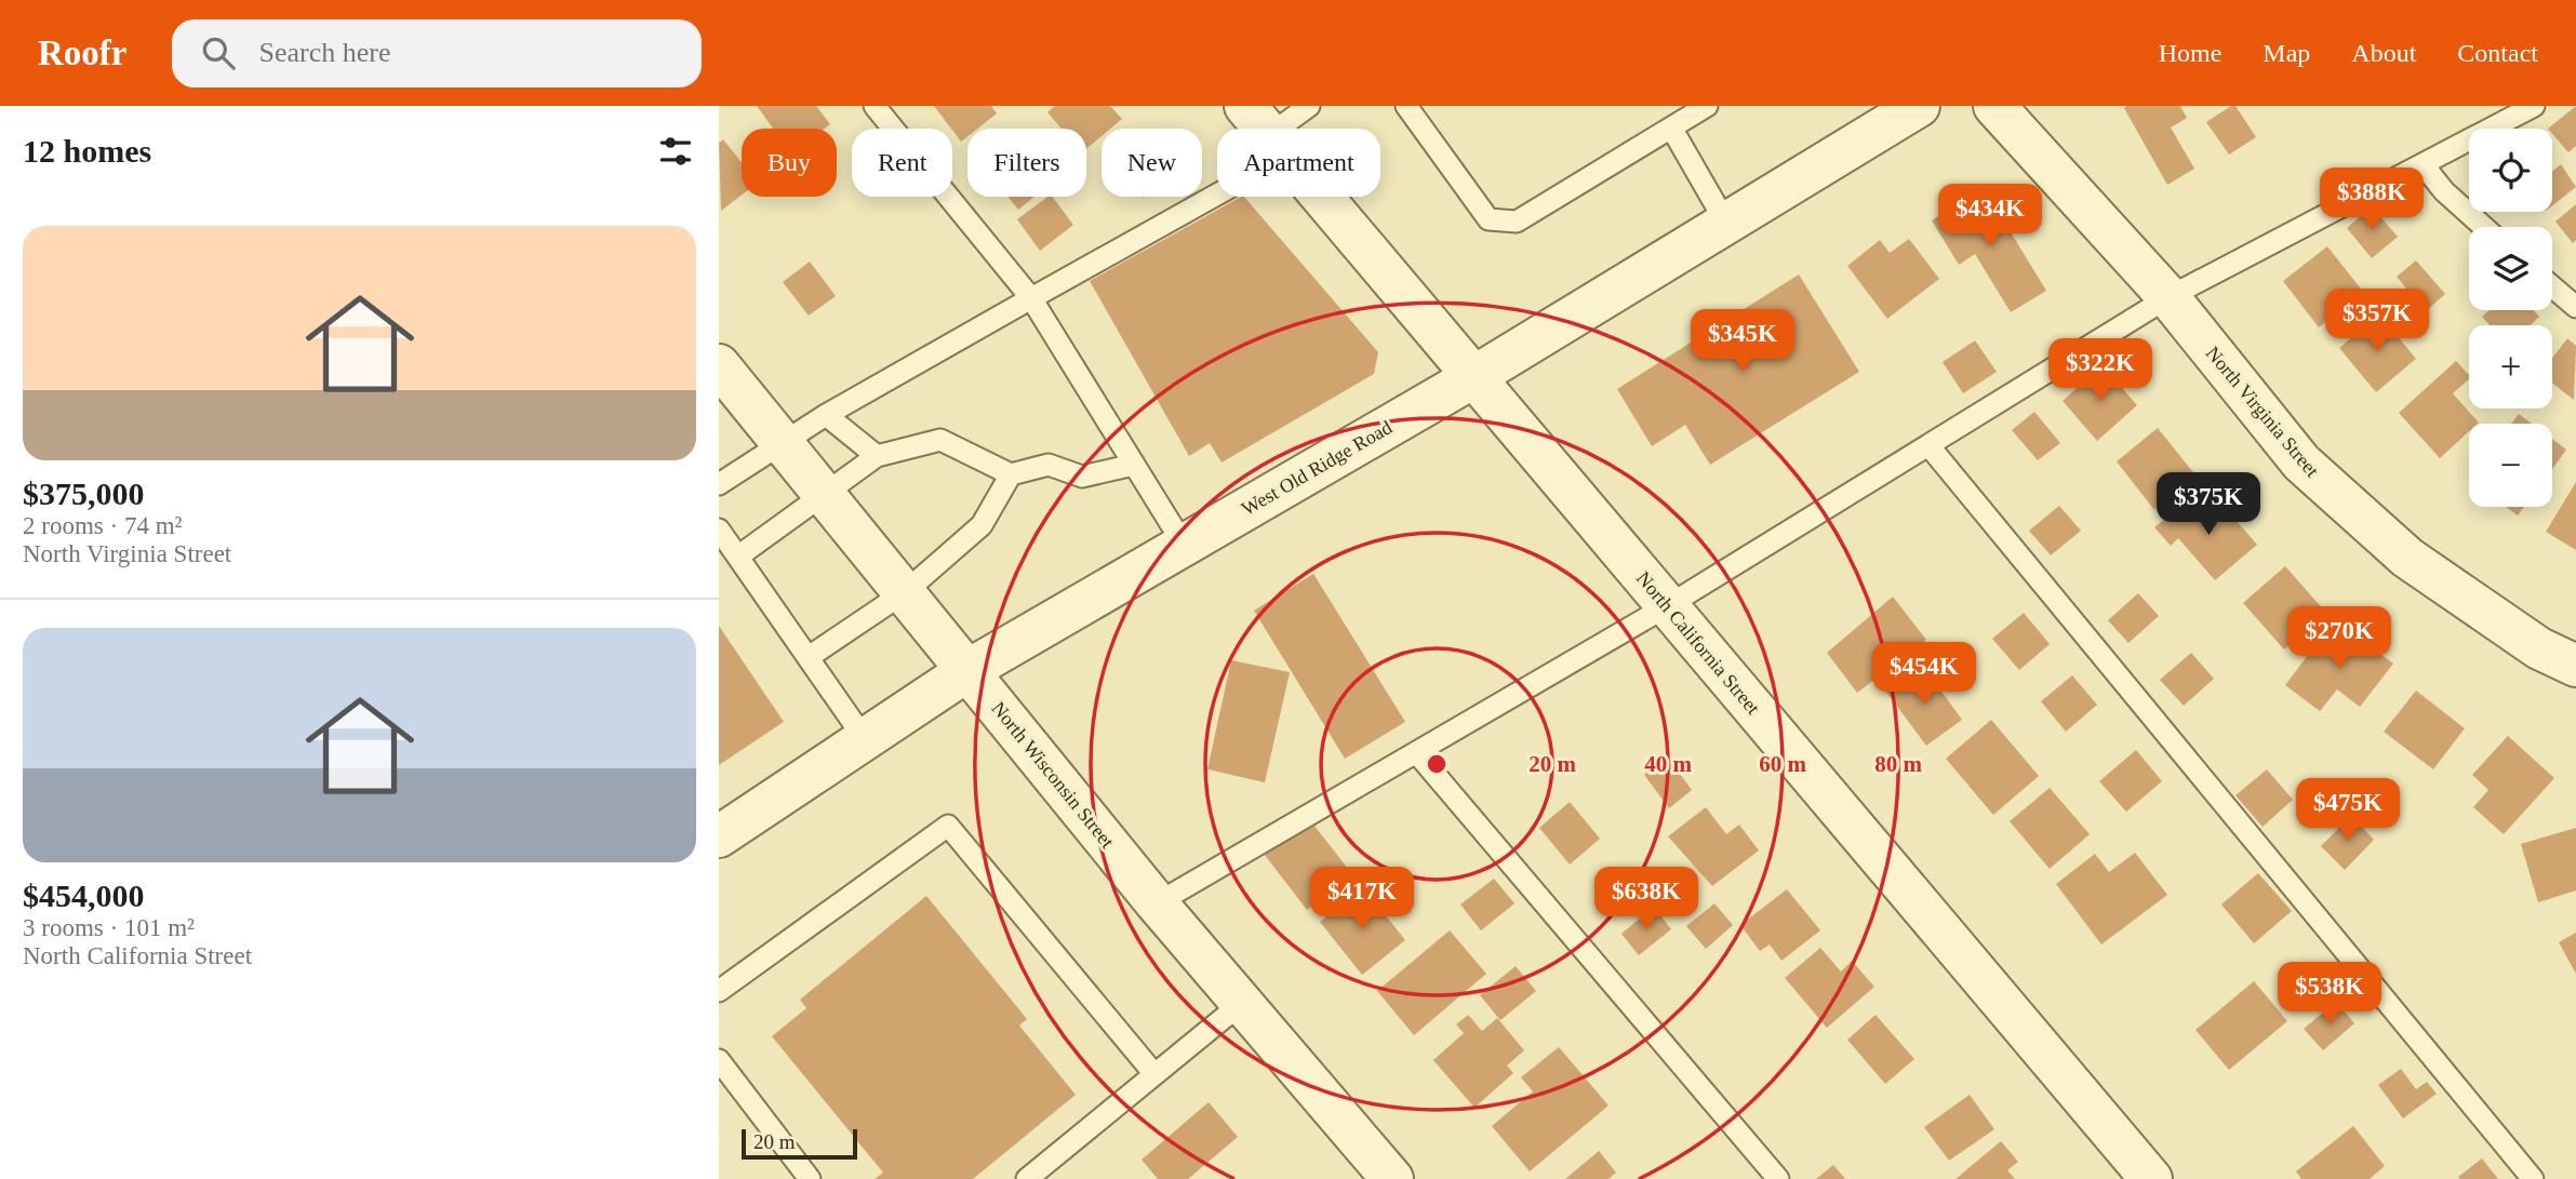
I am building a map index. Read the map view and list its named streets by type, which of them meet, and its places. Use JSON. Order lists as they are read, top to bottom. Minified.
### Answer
{"streets":{"street":["North Virginia Street","West Old Ridge Road","North California Street","North Wisconsin Street"]},"crossings":[["West Old Ridge Road","North California Street"],["West Old Ridge Road","North Wisconsin Street"]],"scale_bar":"20 m","page":{"header":"Roofr","search":"Search here","nav":["Home","Map","About","Contact"],"heading":"12 homes","map_buttons":["+","−"],"chip":["Buy","Rent","Filters","New","Apartment"],"price":["$388K","$434K","$357K","$345K","$322K","$375K","$270K","$454K","$475K","$417K","$638K","$538K"],"list":[{"name":"$375,000","note":"2 rooms · 74 m² · North Virginia Street"},{"name":"$454,000","note":"3 rooms · 101 m² · North California Street"}],"scale":"20 m"},"rings":["20 m","40 m","60 m","80 m"]}
